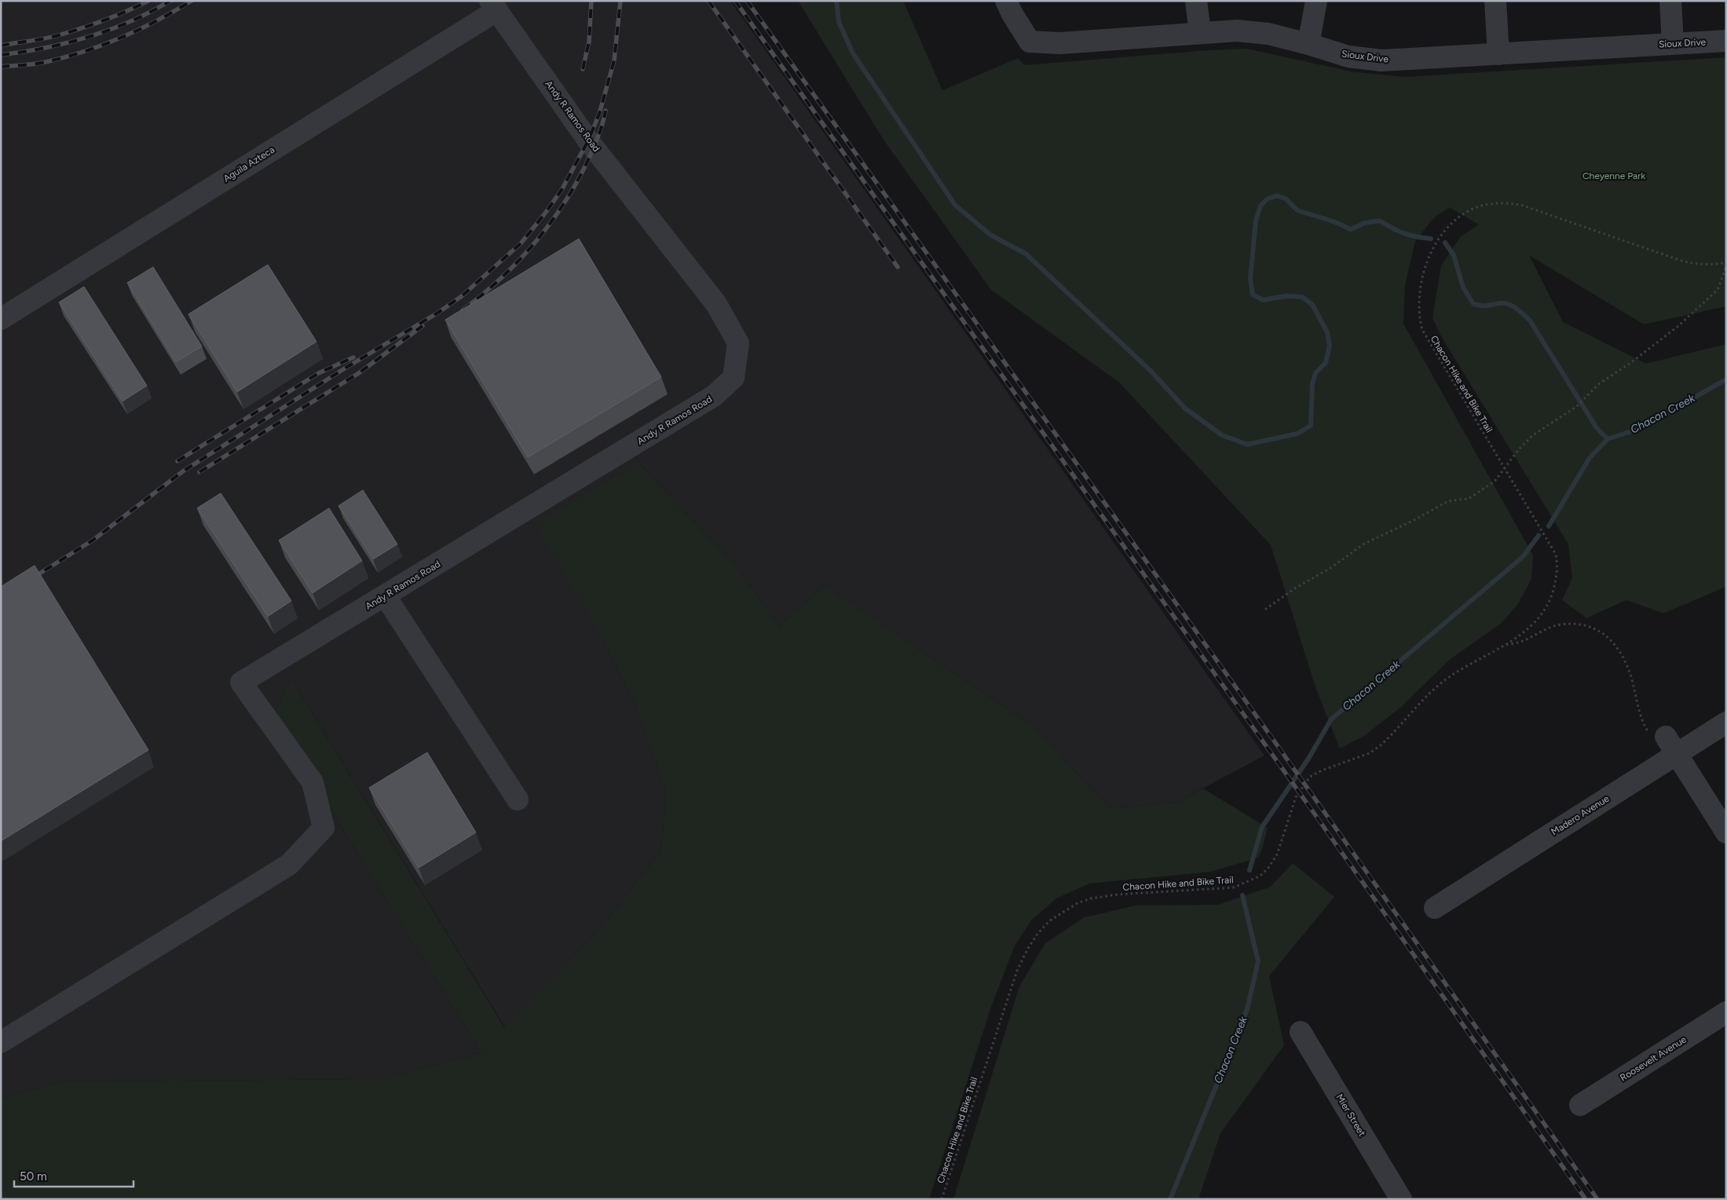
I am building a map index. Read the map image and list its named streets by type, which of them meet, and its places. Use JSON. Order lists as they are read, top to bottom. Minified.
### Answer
{"streets":{"street":["Sioux Drive","Andy R Ramos Road","Aguila Azteca","Madero Avenue","Roosevelt Avenue","Mier Street"],"path":["Chacon Hike and Bike Trail"]},"crossings":[["Andy R Ramos Road","Aguila Azteca"],["Chacon Hike and Bike Trail","Madero Avenue"]],"water":["Chacon Creek"],"parks":["Cheyenne Park"],"scale_bar":"50 m"}
